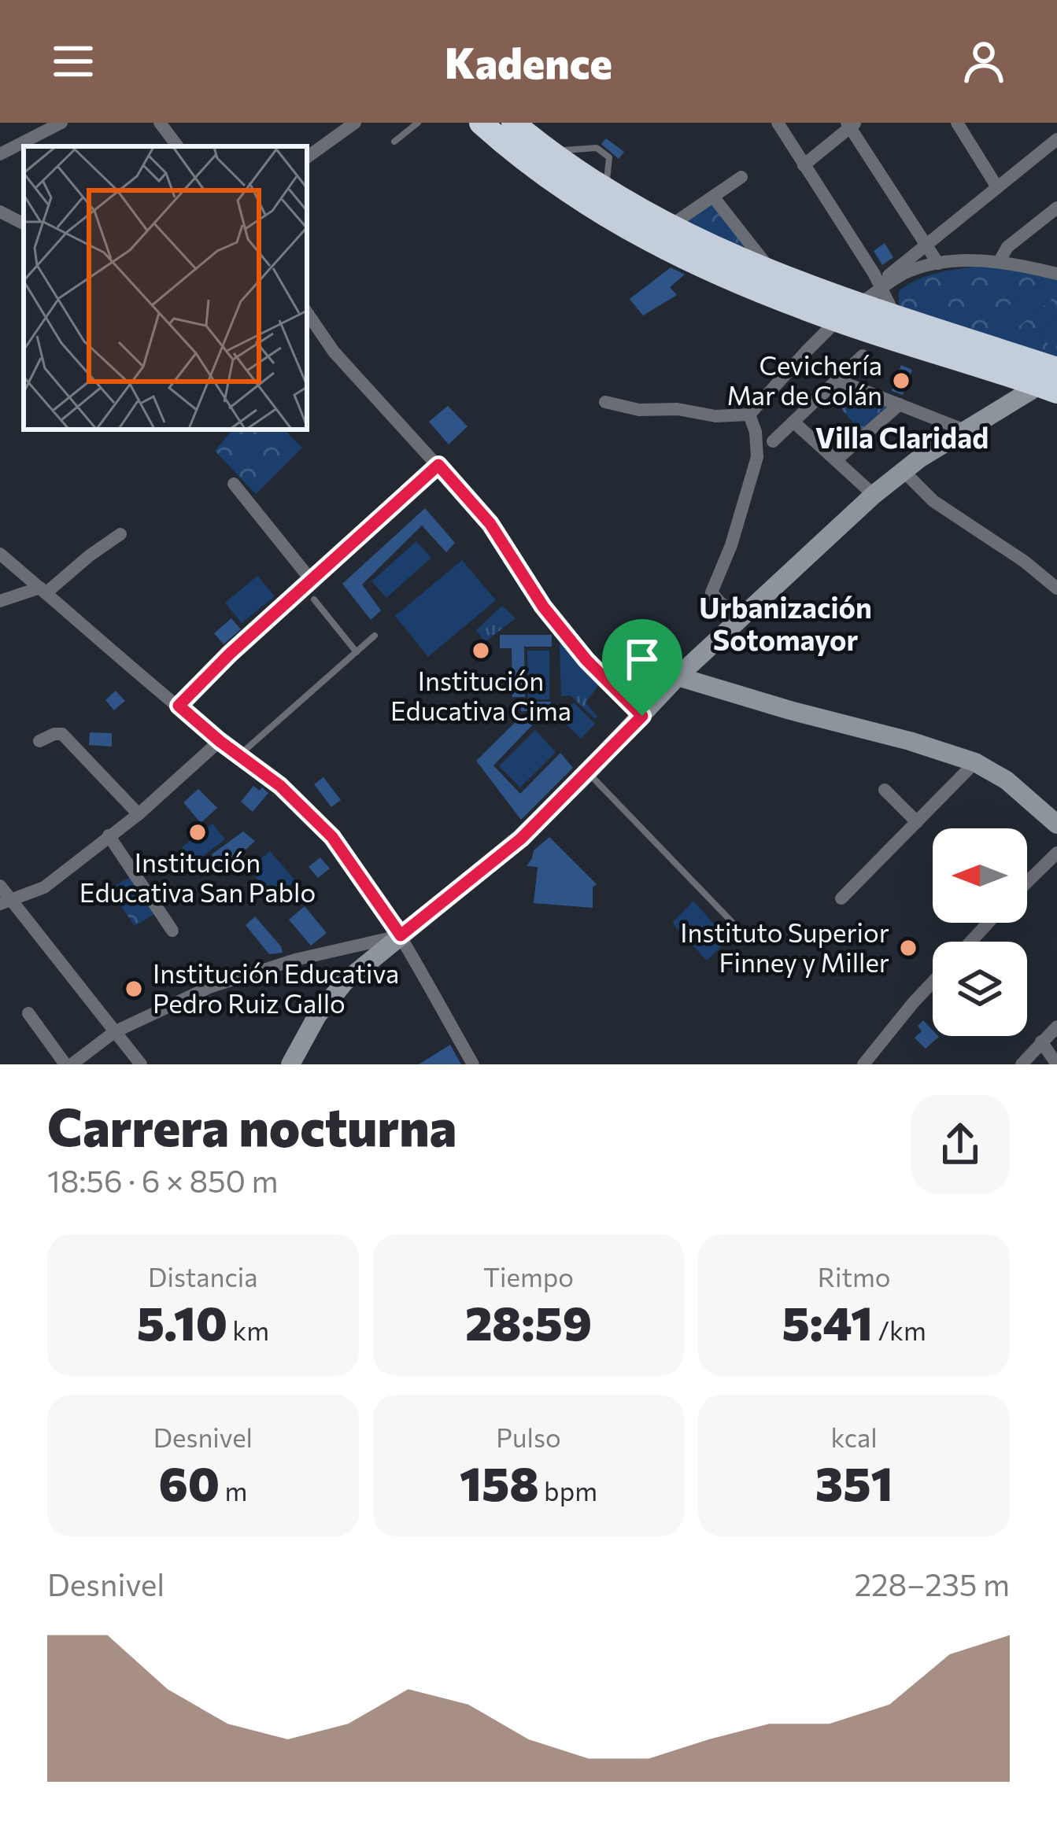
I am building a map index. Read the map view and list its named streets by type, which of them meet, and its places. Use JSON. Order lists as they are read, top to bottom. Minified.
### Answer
{"districts":["Villa Claridad","Urbanización Sotomayor"],"places":["Cevichería Mar de Colán","Institución Educativa Cima","Institución Educativa San Pablo","Instituto Superior Finney y Miller","Institución Educativa Pedro Ruiz Gallo"],"north":"left","page":{"header":"Kadence","heading":["Carrera nocturna","18:56 · 6 × 850 m"],"stats":[["Distancia","5.10 km"],["Tiempo","28:59"],["Ritmo","5:41 /km"],["Desnivel","60 m"],["Pulso","158 bpm"],["kcal","351"]],"chart":["Desnivel","228–235 m"]}}
